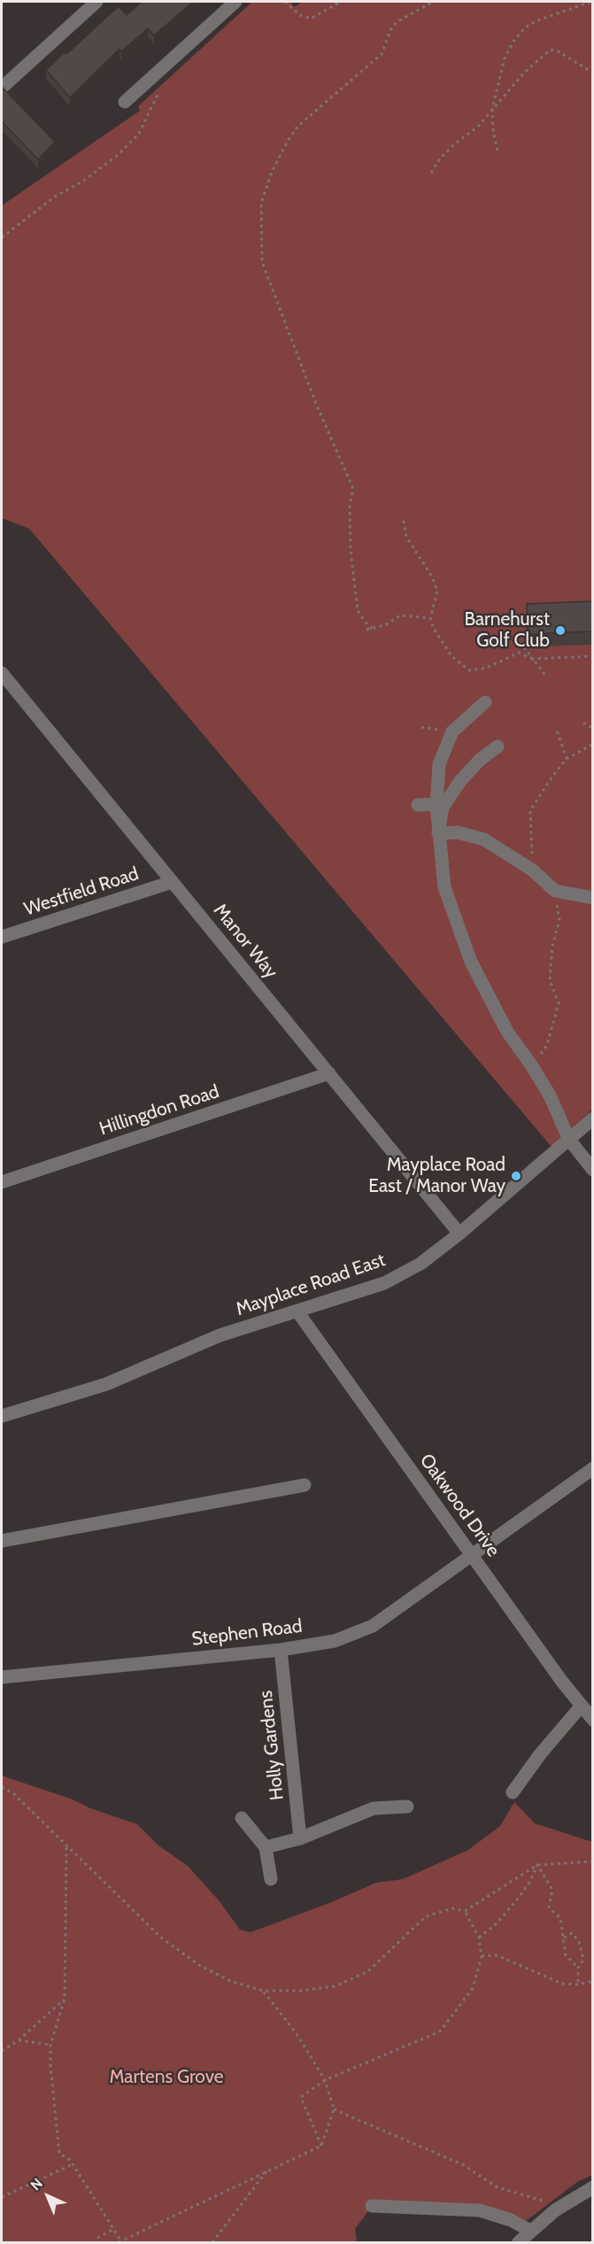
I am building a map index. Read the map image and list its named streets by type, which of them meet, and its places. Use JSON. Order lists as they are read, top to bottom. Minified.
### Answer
{"streets":{"street":["Westfield Road","Manor Way","Hillingdon Road","Mayplace Road East","Oakwood Drive","Stephen Road","Holly Gardens"]},"crossings":[["Westfield Road","Manor Way"],["Manor Way","Hillingdon Road"],["Manor Way","Mayplace Road East"],["Mayplace Road East","Oakwood Drive"],["Oakwood Drive","Stephen Road"],["Stephen Road","Holly Gardens"]],"parks":["Martens Grove"],"places":["Barnehurst Golf Club","Mayplace Road East / Manor Way"],"north":"top left"}
